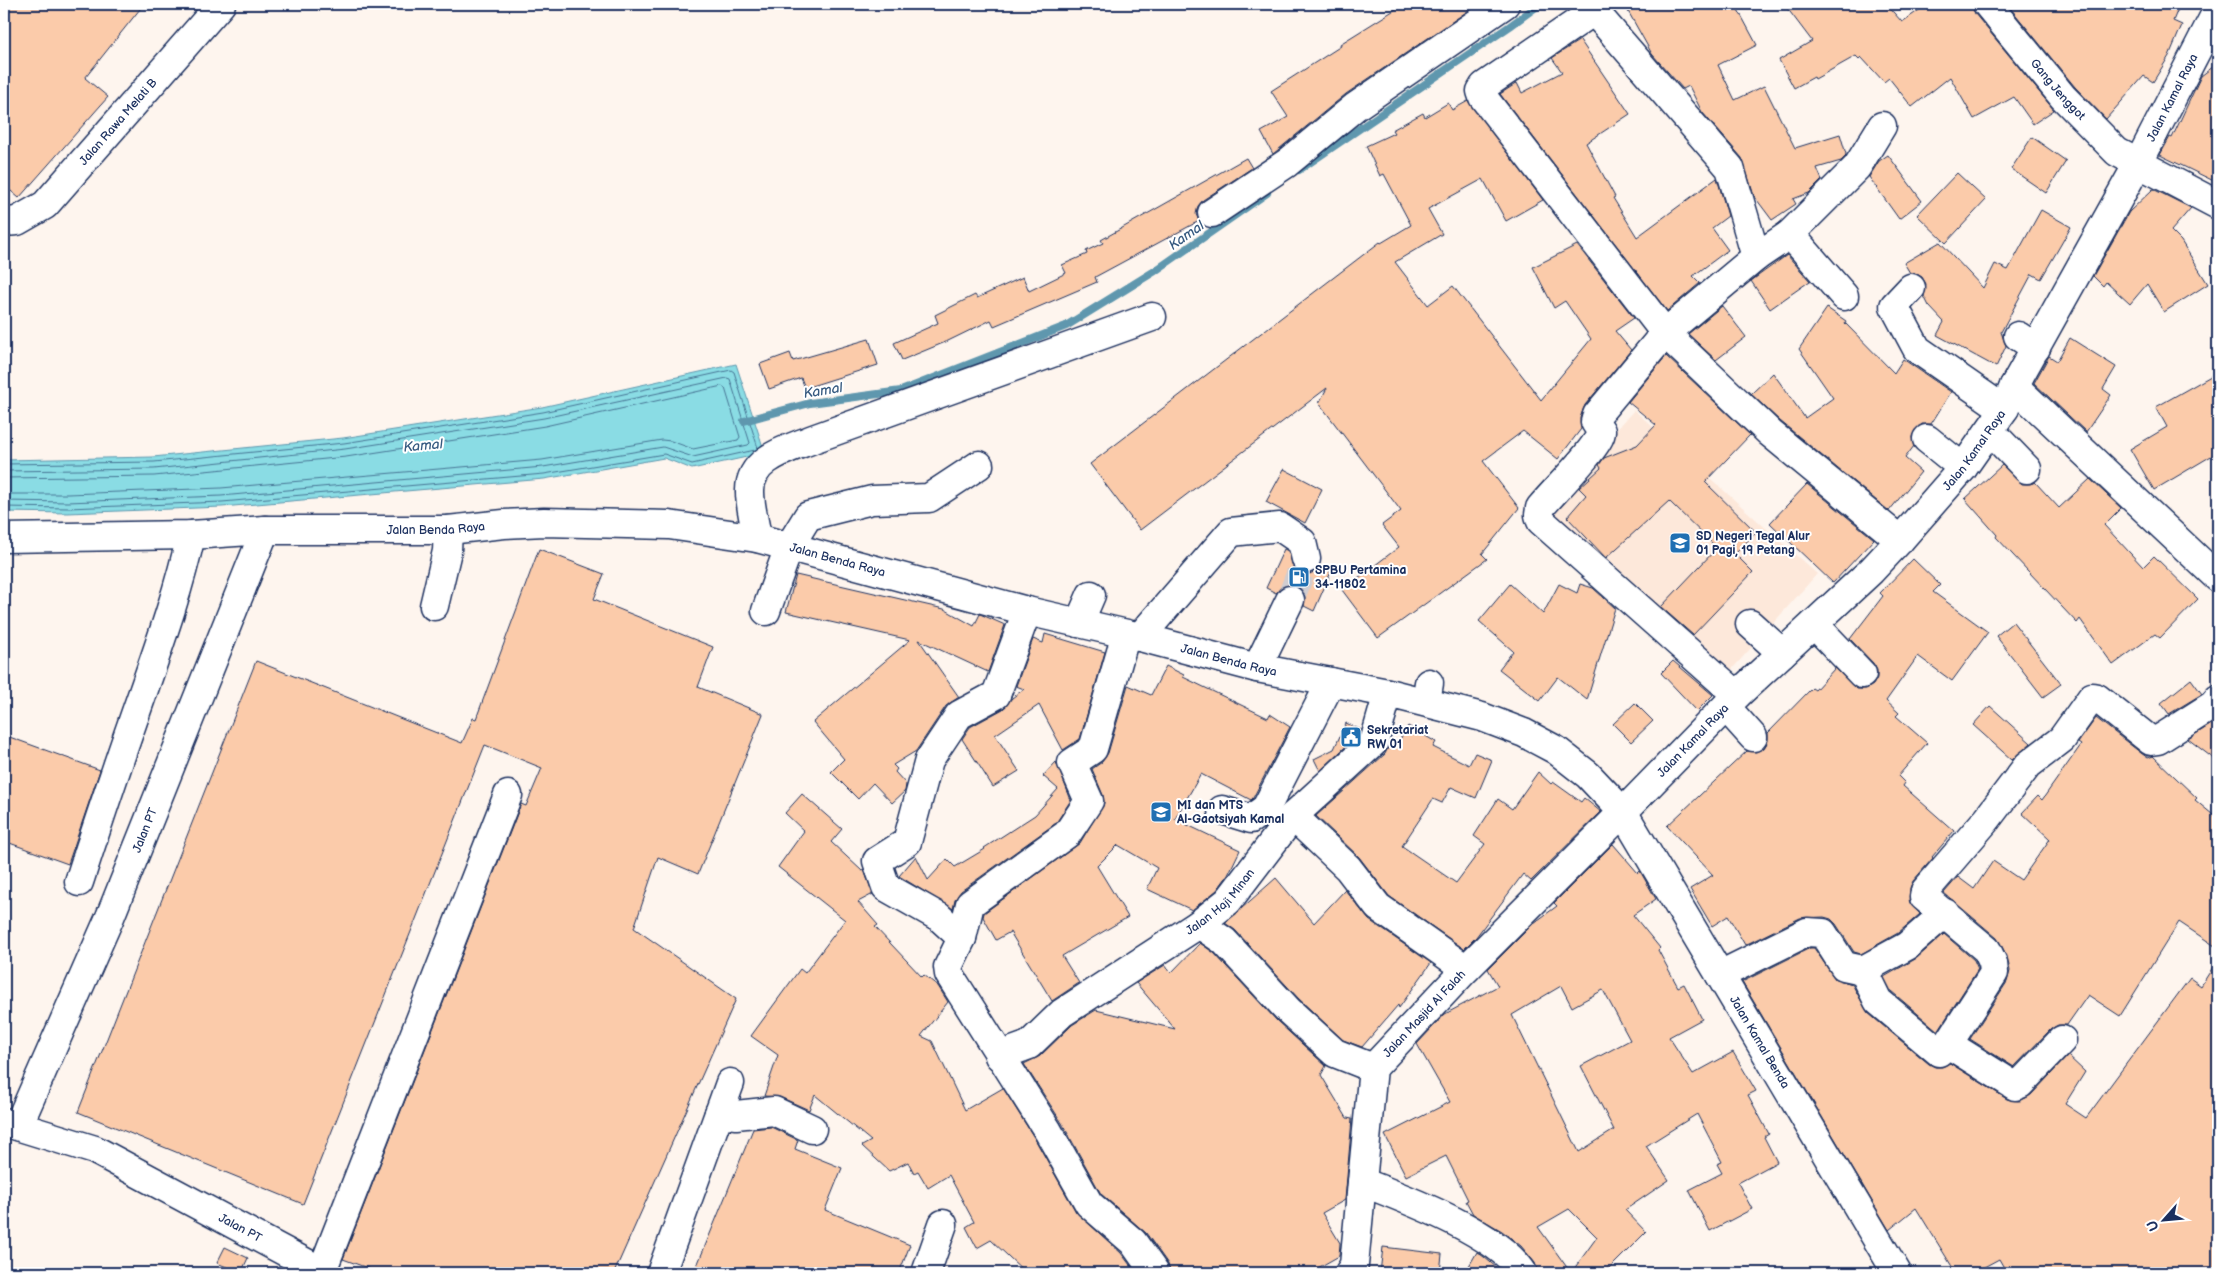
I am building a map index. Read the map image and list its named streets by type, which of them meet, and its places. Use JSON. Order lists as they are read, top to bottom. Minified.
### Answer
{"streets":{"street":["Gang Jenggot","Jalan Kamal Raya","Jalan Rawa Melati B","Jalan Benda Raya","Jalan PT","Jalan Haji Minan","Jalan Masjid Al Falah","Jalan Kamal Benda"]},"crossings":[["Gang Jenggot","Jalan Kamal Raya"],["Jalan Kamal Raya","Jalan Benda Raya"],["Jalan Kamal Raya","Jalan Masjid Al Falah"],["Jalan Kamal Raya","Jalan Kamal Benda"],["Jalan Benda Raya","Jalan PT"],["Jalan Benda Raya","Jalan Haji Minan"],["Jalan Benda Raya","Jalan Masjid Al Falah"],["Jalan Benda Raya","Jalan Kamal Benda"],["Jalan Masjid Al Falah","Jalan Kamal Benda"]],"water":["Kamal"],"places":{"school or university":["SD Negeri Tegal Alur 01 Pagi, 19 Petang","MI dan MTS Al-Gaotsiyah Kamal"],"fuel station":["SPBU Pertamina 34-11802"],"public building":["Sekretariat RW 01"]},"north":"bottom left"}
